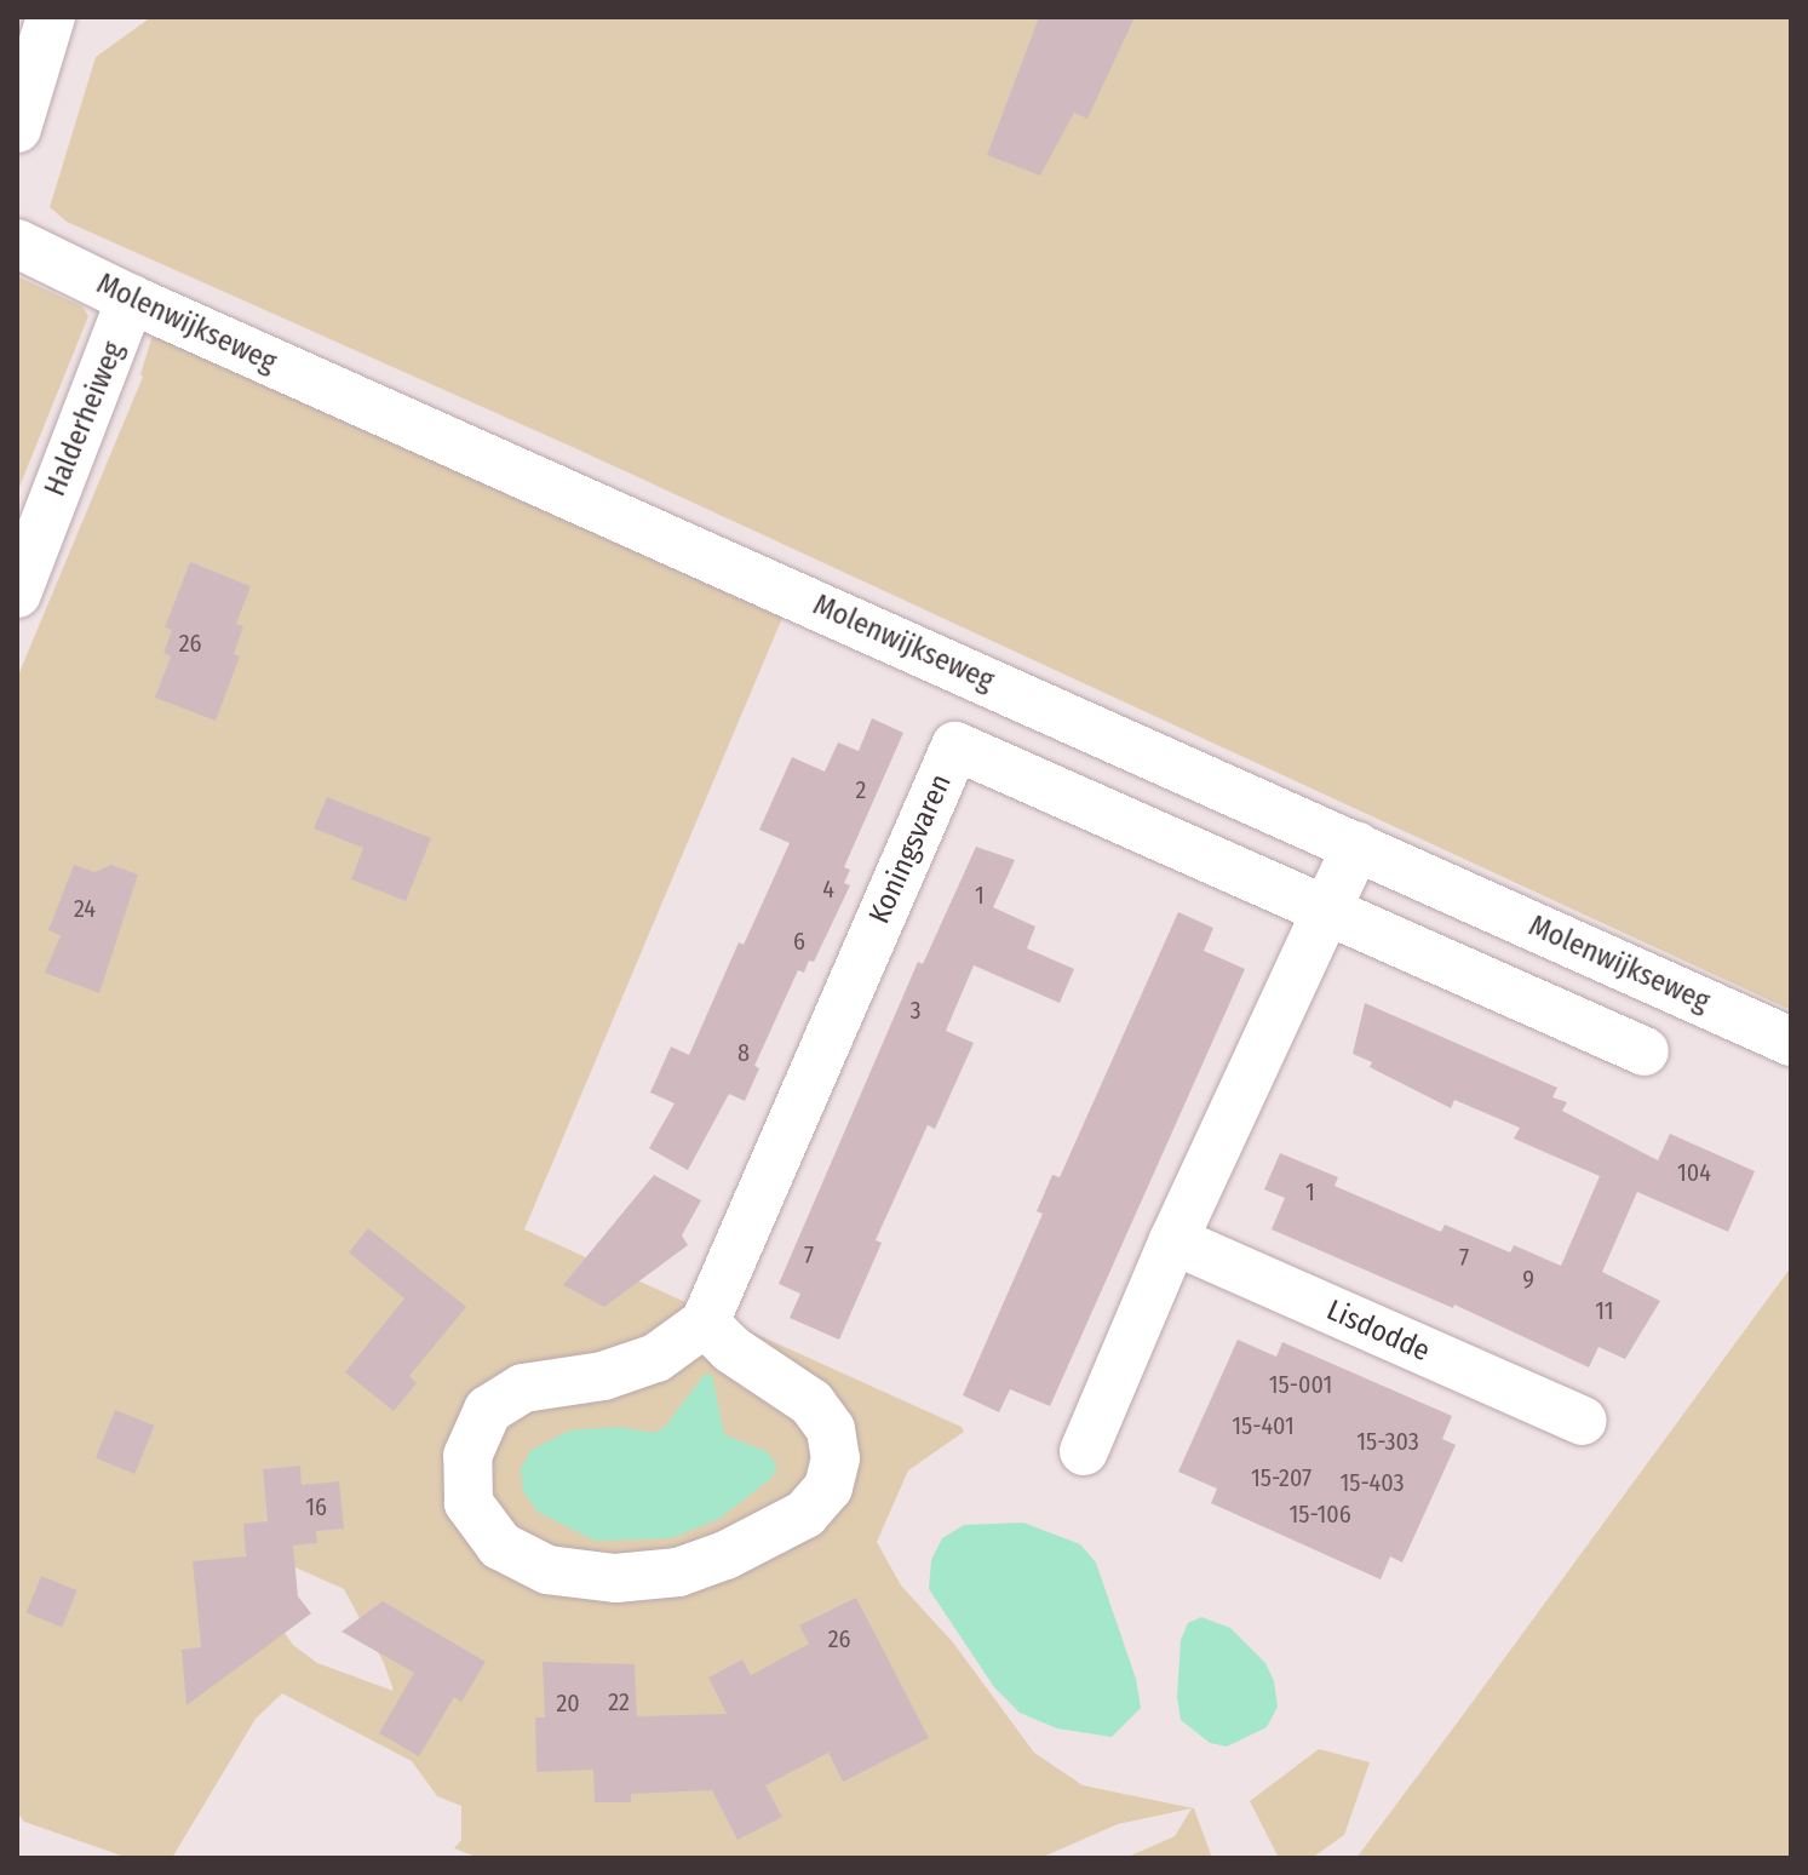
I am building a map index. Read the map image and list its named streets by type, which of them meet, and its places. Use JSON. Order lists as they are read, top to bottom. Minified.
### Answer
{"streets":{"street":["Molenwijkseweg","Halderheiweg","Koningsvaren","Lisdodde"]},"crossings":[["Molenwijkseweg","Halderheiweg"]],"house_numbers":["26","2","4","1","24","6","3","8","104","1","7","7","9","11","15-001","15-401","15-303","15-207","15-403","16","15-106","26","22","20"]}
